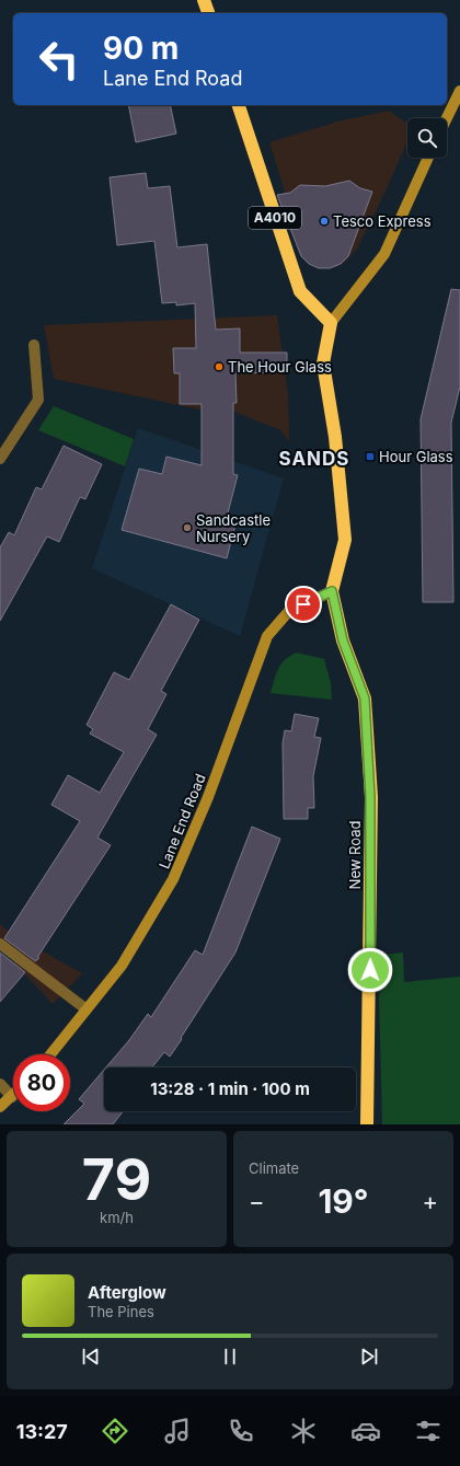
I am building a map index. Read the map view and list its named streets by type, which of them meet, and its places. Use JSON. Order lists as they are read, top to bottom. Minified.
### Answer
{"streets":{"highway":["A4010","New Road"],"street":["Lane End Road"]},"crossings":[["Lane End Road","New Road"]],"districts":["SANDS"],"places":{"other":["Tesco Express","The Hour Glass","Sandcastle Nursery"],"transit":["Hour Glass"]},"page":{"turn":["90 m","Lane End Road"],"limit":"80","trip":"13:28 · 1 min · 100 m","tile":[["79","km/h"],"Climate"],"heat":["−","19°","+"],"song":["Afterglow","The Pines"],"tabs":"13:27"}}
